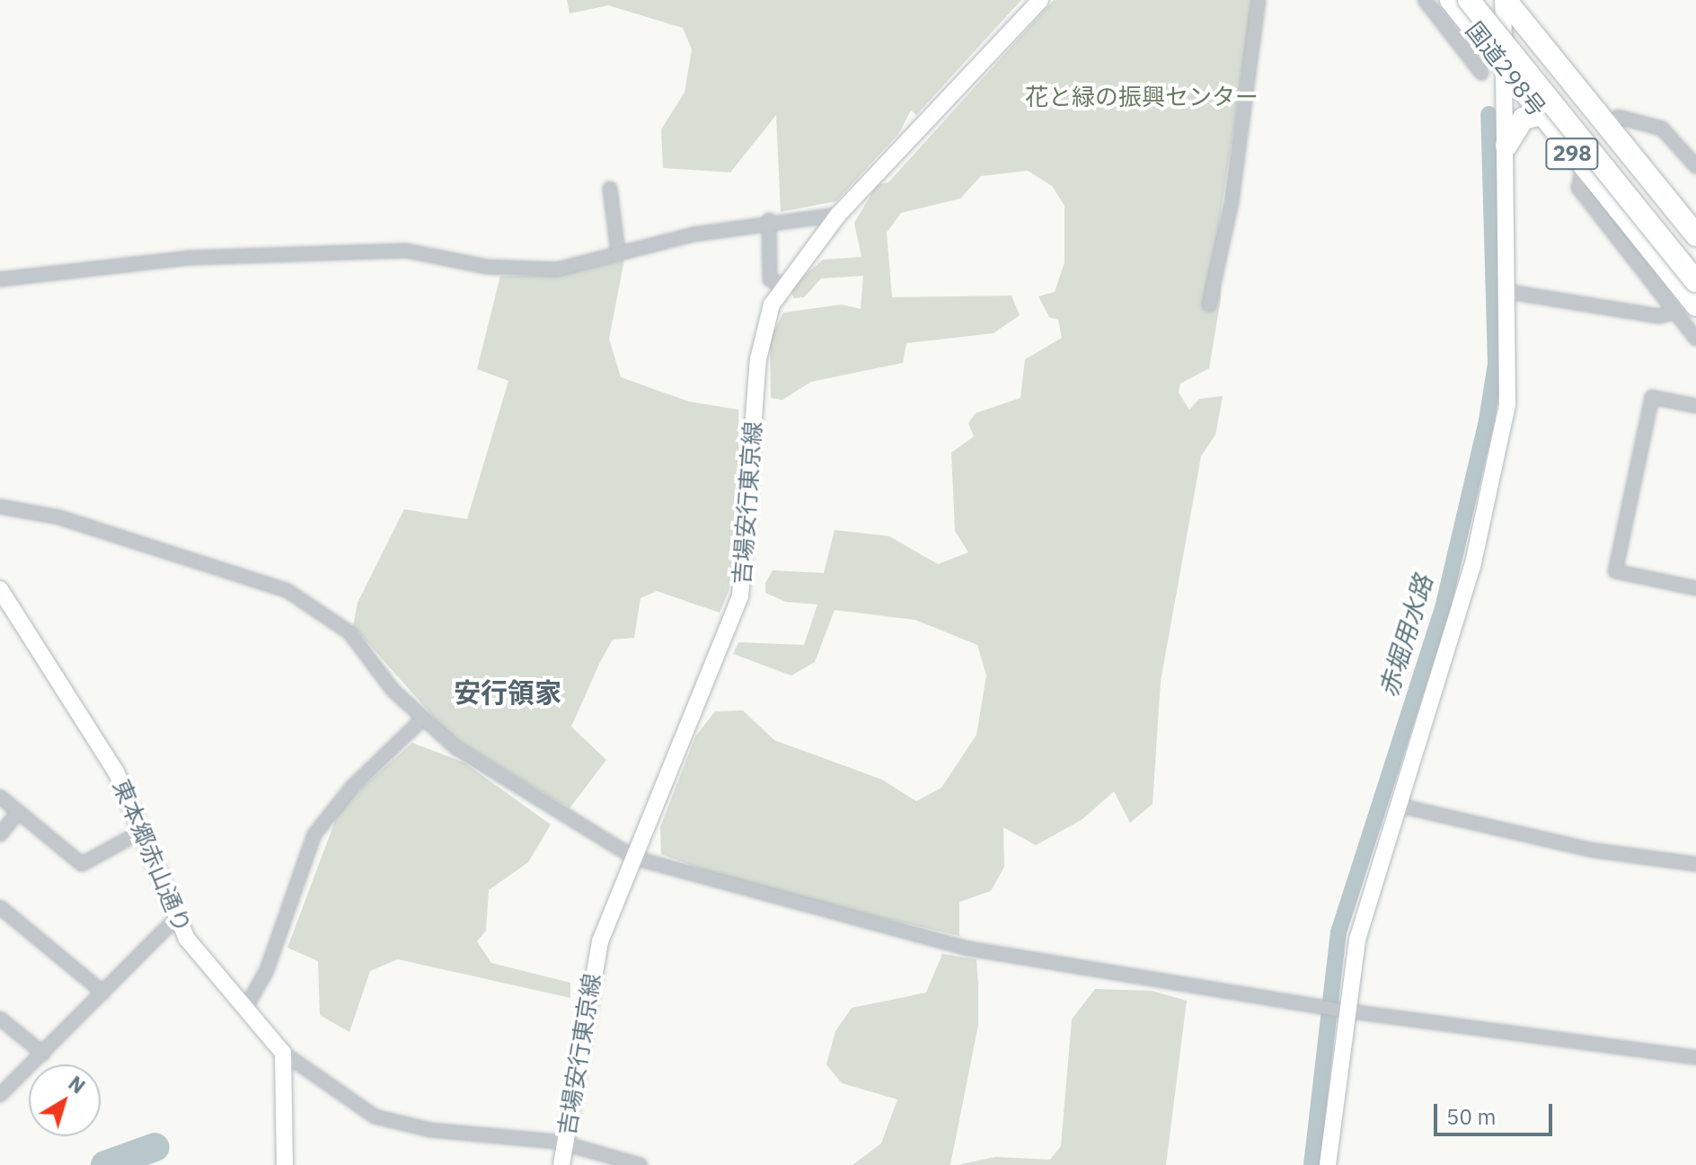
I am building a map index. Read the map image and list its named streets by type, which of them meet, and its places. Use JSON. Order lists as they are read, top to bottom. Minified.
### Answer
{"streets":{"highway":["国道298号","298"],"street":["吉場安行東京線","東本郷赤山通り"]},"districts":["安行領家"],"water":["赤堀用水路"],"parks":["花と緑の振興センター"],"scale_bar":"50 m","north":"top right"}
